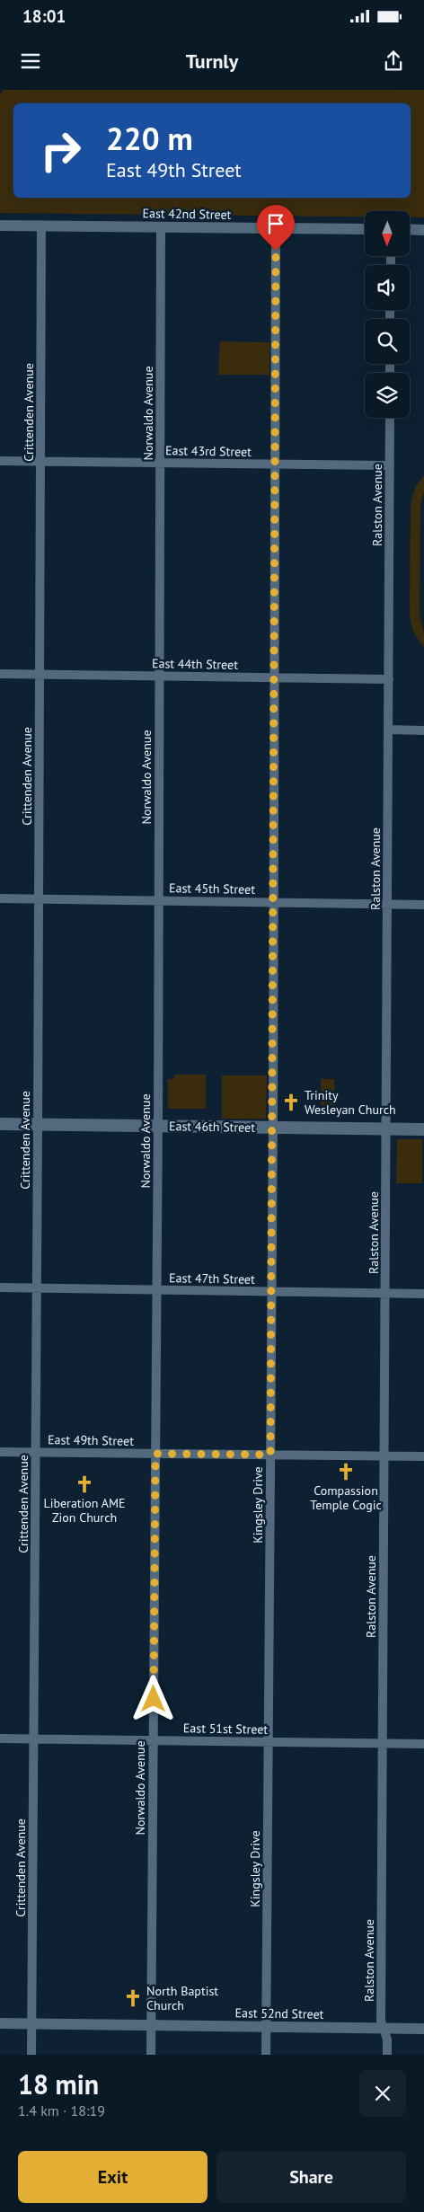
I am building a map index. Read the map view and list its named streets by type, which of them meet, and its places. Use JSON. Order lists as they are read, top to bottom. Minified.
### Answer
{"streets":{"main road":["East 46th Street"],"street":["East 42nd Street","Crittenden Avenue","Norwaldo Avenue","East 43rd Street","Ralston Avenue","East 44th Street","East 45th Street","East 47th Street","East 49th Street","Kingsley Drive","East 51st Street","East 52nd Street"]},"crossings":[["East 42nd Street","Crittenden Avenue"],["East 42nd Street","Norwaldo Avenue"],["East 42nd Street","Kingsley Drive"],["Crittenden Avenue","East 43rd Street"],["Crittenden Avenue","East 44th Street"],["Crittenden Avenue","East 45th Street"],["Crittenden Avenue","East 46th Street"],["Crittenden Avenue","East 47th Street"],["Crittenden Avenue","East 49th Street"],["Crittenden Avenue","East 51st Street"],["Crittenden Avenue","East 52nd Street"],["Norwaldo Avenue","East 43rd Street"],["Norwaldo Avenue","East 44th Street"],["Norwaldo Avenue","East 45th Street"],["Norwaldo Avenue","East 46th Street"],["Norwaldo Avenue","East 47th Street"],["Norwaldo Avenue","East 49th Street"],["Norwaldo Avenue","East 51st Street"],["Norwaldo Avenue","East 52nd Street"],["East 43rd Street","Ralston Avenue"],["East 43rd Street","Kingsley Drive"],["Ralston Avenue","East 44th Street"],["Ralston Avenue","East 45th Street"],["Ralston Avenue","East 46th Street"],["Ralston Avenue","East 47th Street"],["Ralston Avenue","East 49th Street"],["Ralston Avenue","East 51st Street"],["Ralston Avenue","East 52nd Street"],["East 44th Street","Kingsley Drive"],["East 45th Street","Kingsley Drive"],["East 46th Street","Kingsley Drive"],["East 47th Street","Kingsley Drive"],["East 49th Street","Kingsley Drive"],["Kingsley Drive","East 51st Street"],["Kingsley Drive","East 52nd Street"]],"places":{"church":["Trinity Wesleyan Church","Compassion Temple Cogic","Liberation AME Zion Church","North Baptist Church"]},"north":"bottom","page":{"status":"18:01","header":"Turnly","turn":["220 m","East 49th Street"],"heading":["18 min","1.4 km · 18:19"],"buttons":["Exit","Share"]}}
